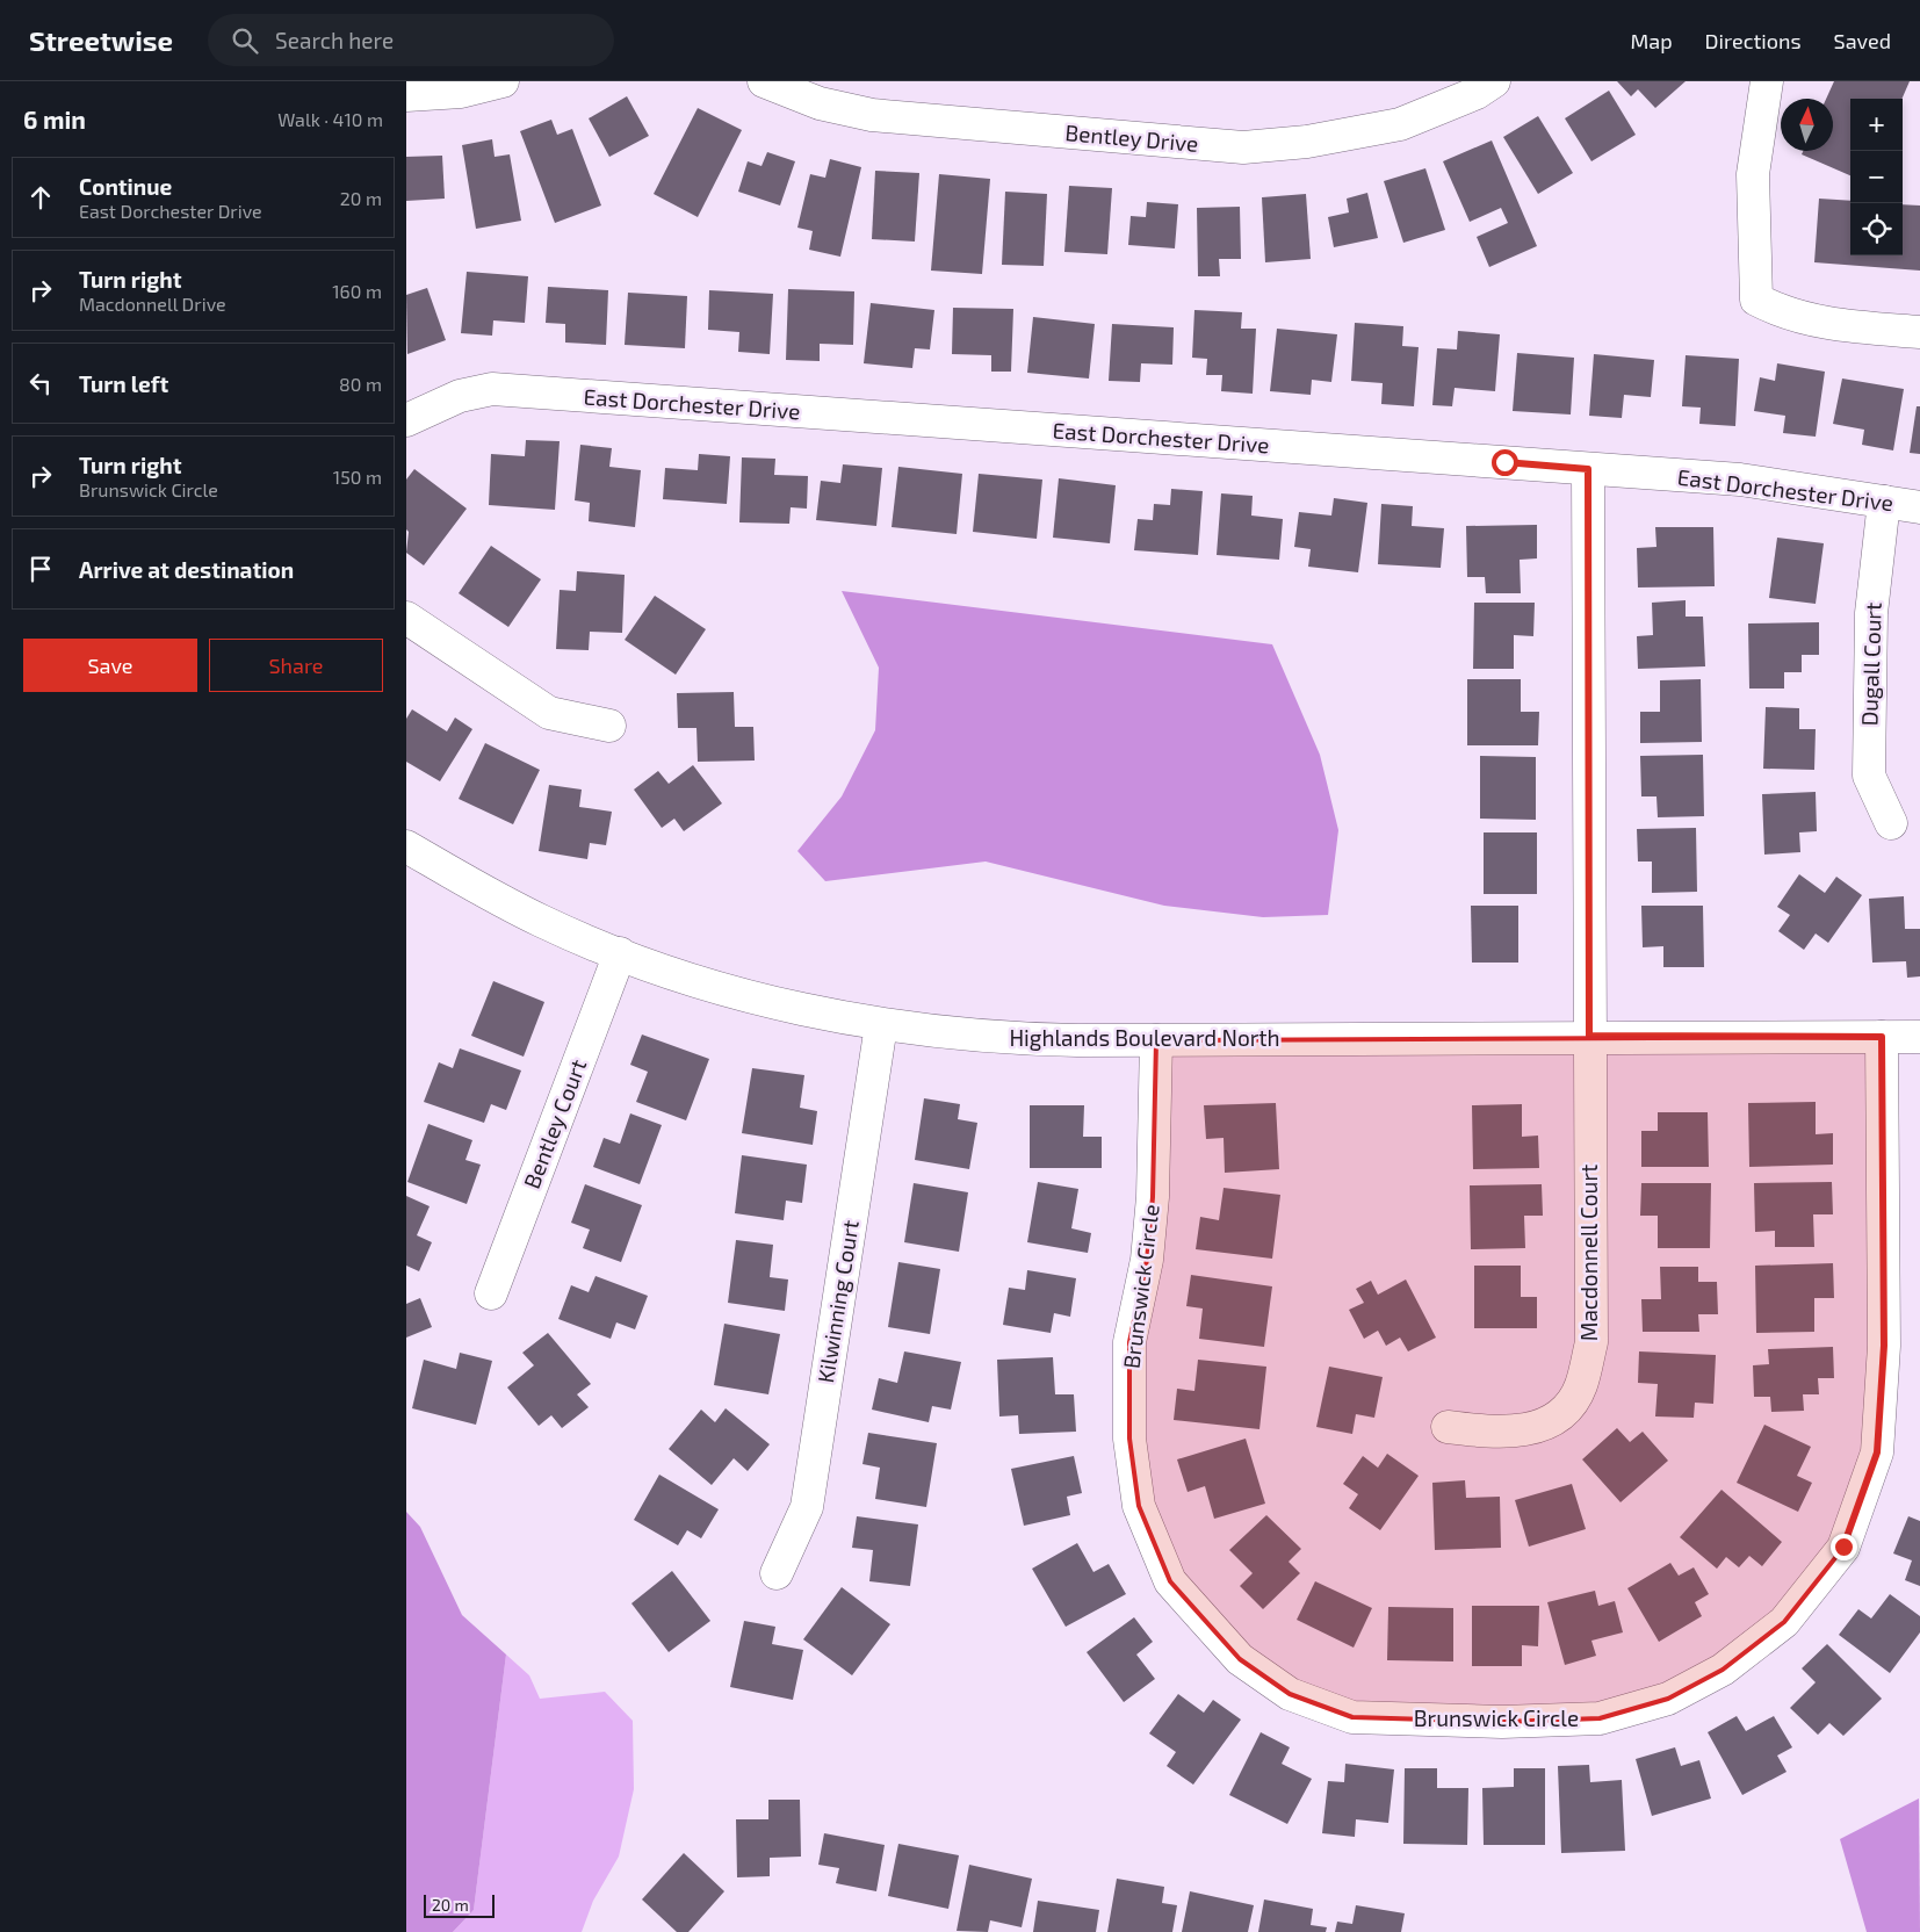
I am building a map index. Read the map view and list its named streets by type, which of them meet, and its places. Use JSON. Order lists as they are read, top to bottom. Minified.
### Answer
{"streets":{"street":["Bentley Drive","East Dorchester Drive","Dugall Court","Highlands Boulevard North","Bentley Court","Macdonnell Court","Brunswick Circle","Kilwinning Court"]},"crossings":[["East Dorchester Drive","Dugall Court"],["East Dorchester Drive","Macdonnell Court"],["Highlands Boulevard North","Bentley Court"],["Highlands Boulevard North","Macdonnell Court"],["Highlands Boulevard North","Brunswick Circle"],["Highlands Boulevard North","Kilwinning Court"]],"scale_bar":"20 m","north":"top","page":{"header":"Streetwise","search":"Search here","nav":["Map","Directions","Saved"],"heading":["6 min","Walk · 410 m"],"map_buttons":["+","−"],"list":[["Continue","East Dorchester Drive","20 m"],["Turn right","Macdonnell Drive","160 m"],["Turn left","80 m"],["Turn right","Brunswick Circle","150 m"],"Arrive at destination"],"buttons":["Save","Share"],"scale":"20 m"}}
